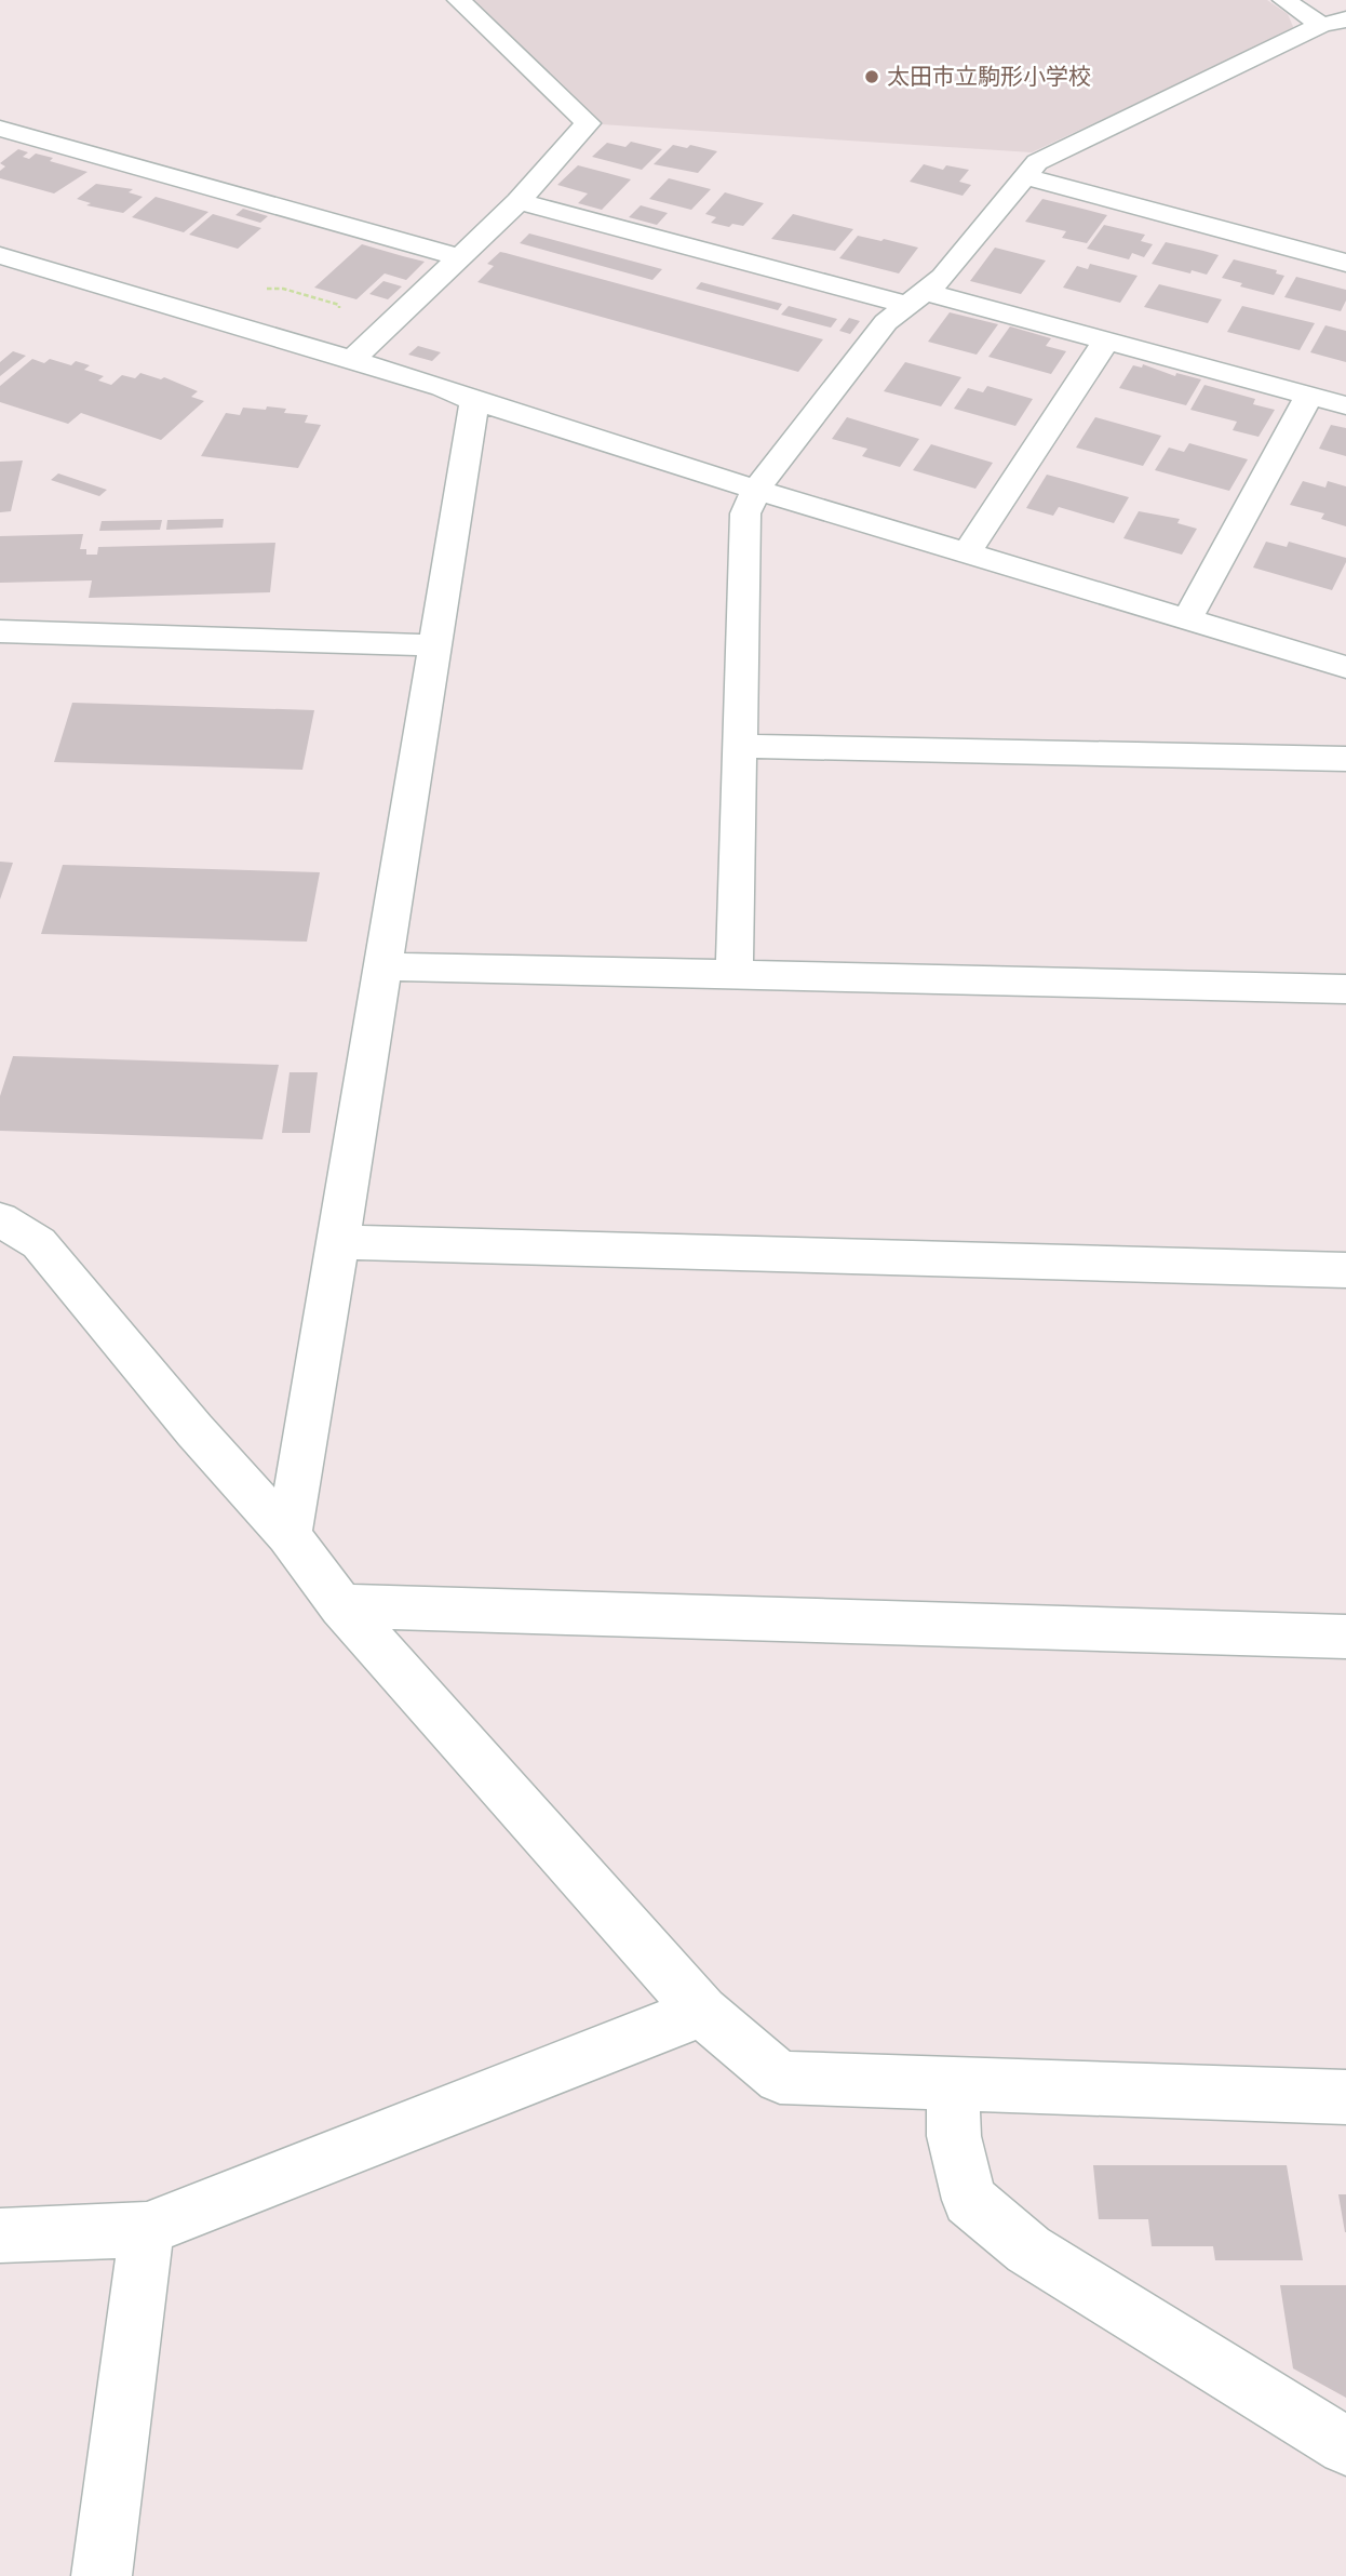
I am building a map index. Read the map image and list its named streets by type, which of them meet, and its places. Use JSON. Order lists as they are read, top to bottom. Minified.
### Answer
{"places":["太田市立駒形小学校"]}
